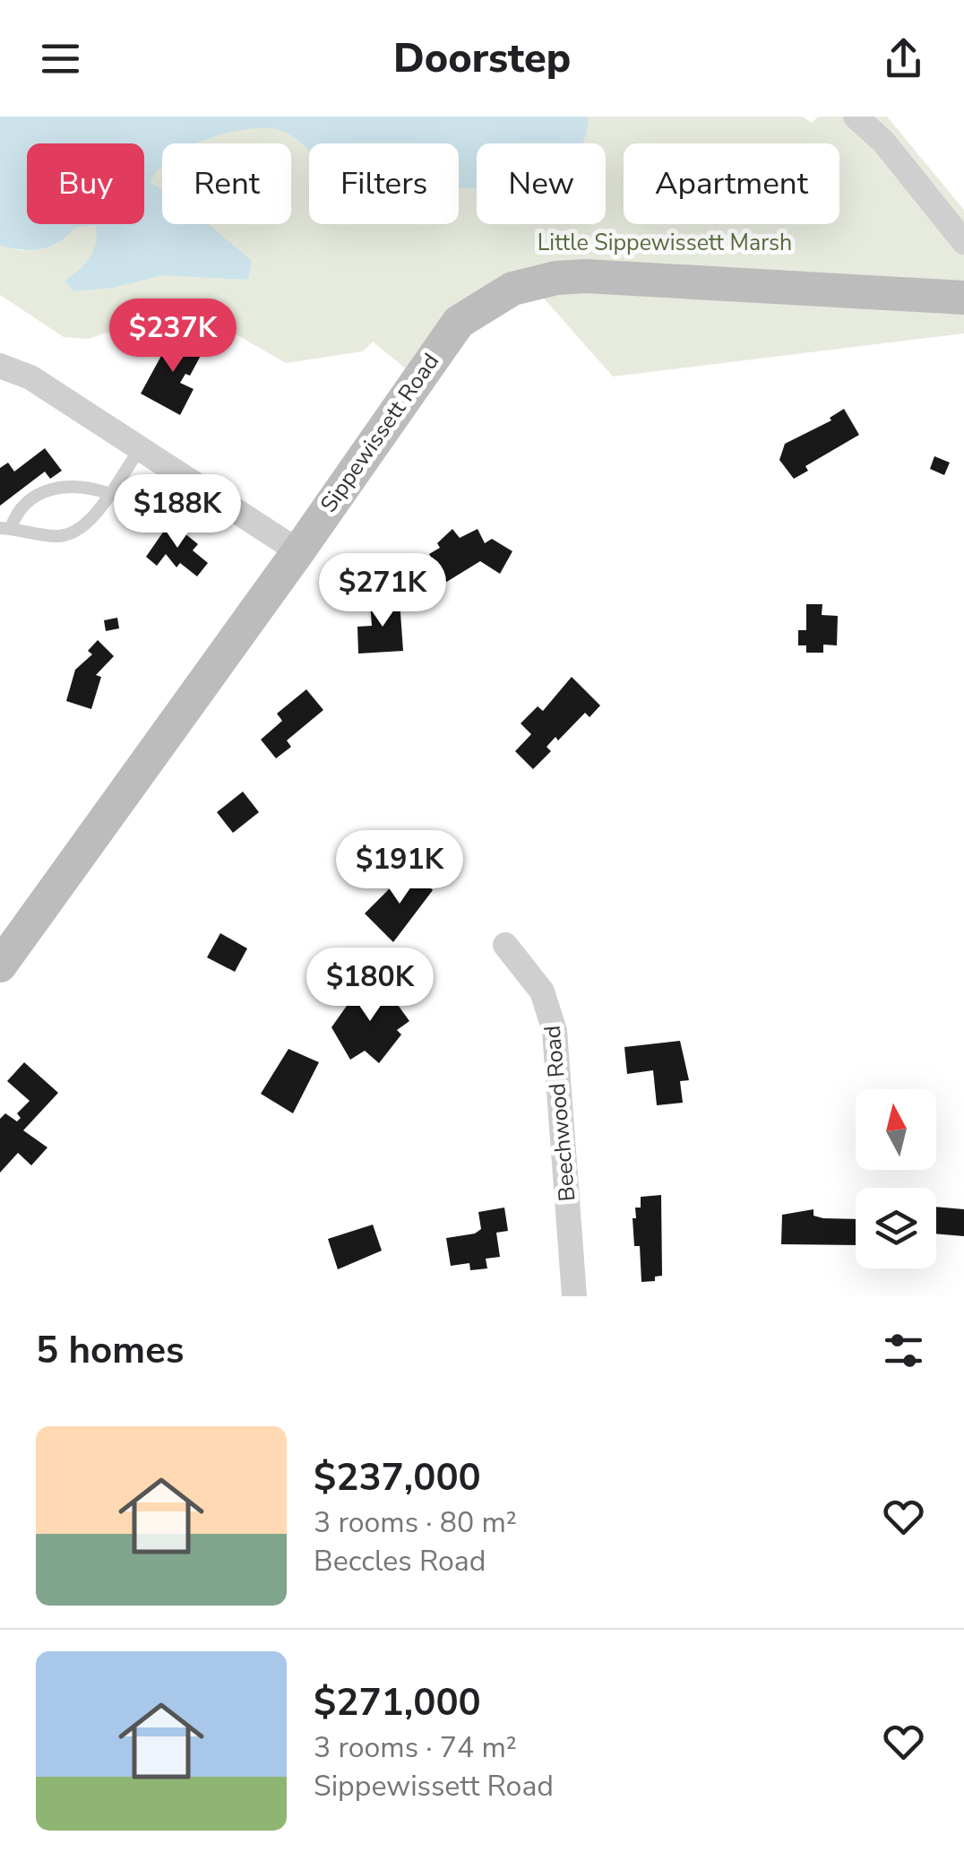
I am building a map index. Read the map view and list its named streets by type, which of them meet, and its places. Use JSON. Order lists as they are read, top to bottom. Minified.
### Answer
{"streets":{"main road":["Sippewissett Road"],"street":["Beechwood Road"]},"parks":["Little Sippewissett Marsh"],"north":"top","page":{"header":"Doorstep","chip":["Buy","Rent","Filters","New","Apartment"],"price":["$237K","$188K","$271K","$191K","$180K"],"heading":"5 homes","list":[{"name":"$237,000","note":"3 rooms · 80 m² · Beccles Road"},{"name":"$271,000","note":"3 rooms · 74 m² · Sippewissett Road"}]}}
